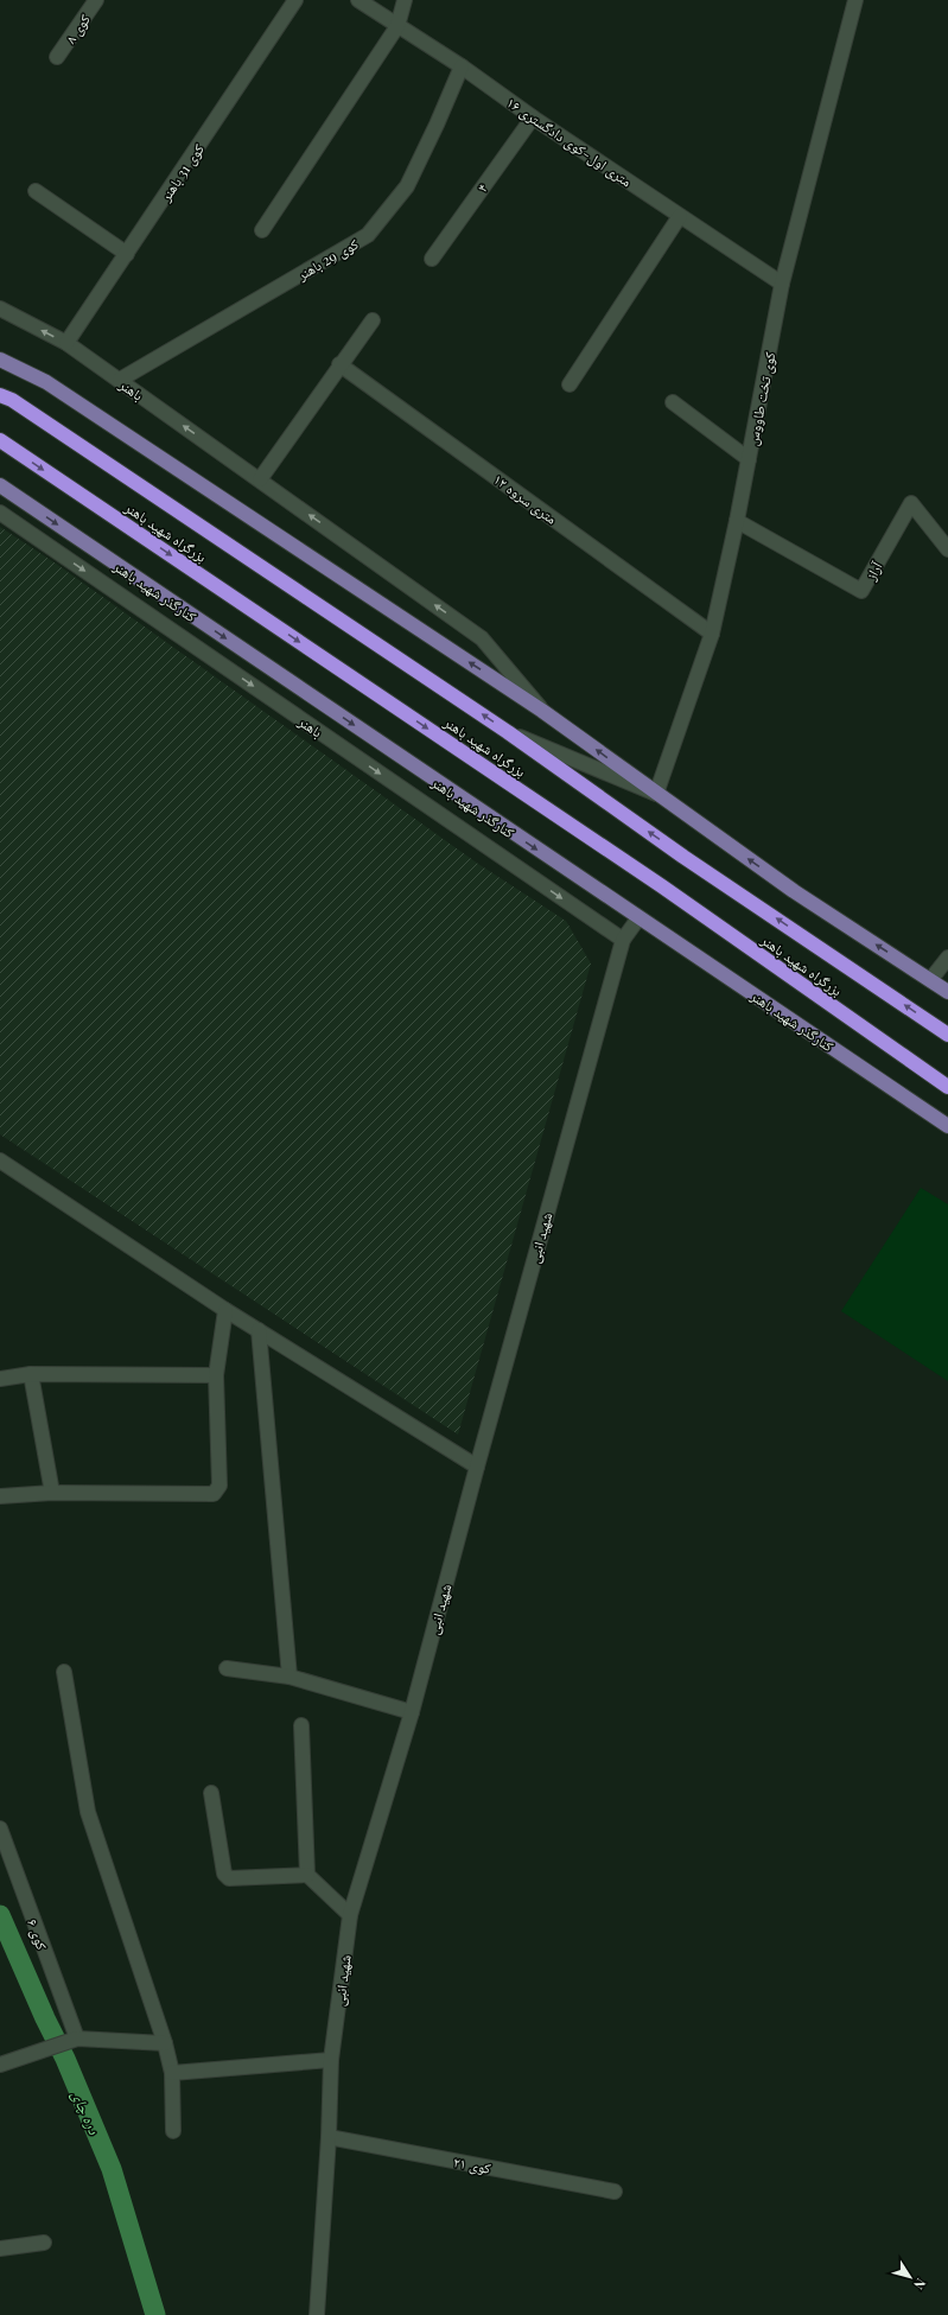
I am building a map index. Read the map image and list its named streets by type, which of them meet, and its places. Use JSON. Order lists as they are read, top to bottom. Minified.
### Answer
{"streets":{"highway":["بزرگراه شهید باهنر"],"main road":["کنارگذر شهید باهنر"],"street":["کوی ۸","۱۶ متری اول-کوی دادگستری","کوی 31 باهنر","۴","کوی 29 باهنر","باهنر","کوی تخت طاووس","۱۲ متری سروه","آراز","شهید انبی","کوی ۶","کوی ۲۱"]},"crossings":[["۱۶ متری اول-کوی دادگستری","۴"],["۱۶ متری اول-کوی دادگستری","کوی 29 باهنر"],["۱۶ متری اول-کوی دادگستری","کوی تخت طاووس"],["کوی 31 باهنر","باهنر"],["کوی 29 باهنر","باهنر"],["باهنر","شهید انبی"],["کوی تخت طاووس","۱۲ متری سروه"],["کوی تخت طاووس","آراز"],["کنارگذر شهید باهنر","شهید انبی"],["شهید انبی","کوی ۲۱"]],"water":["دره چای"],"north":"bottom right"}
